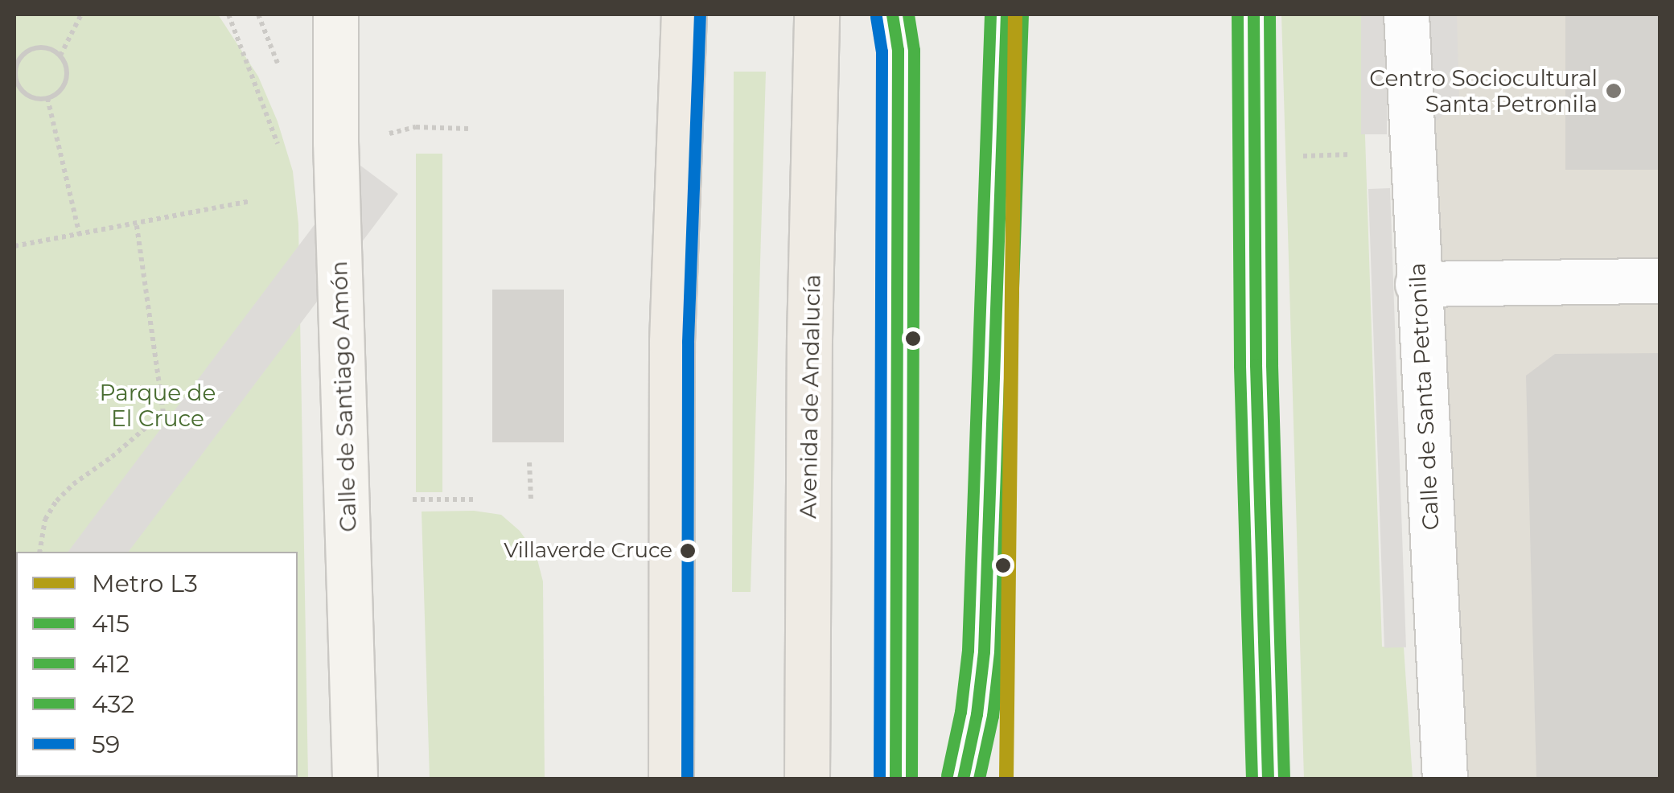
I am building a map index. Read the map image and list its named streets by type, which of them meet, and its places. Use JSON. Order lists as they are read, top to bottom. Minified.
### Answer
{"streets":{"main road":["Avenida de Andalucía"],"street":["Calle de Santiago Amón","Calle de Santa Petronila"]},"parks":["Parque de El Cruce"],"places":["Centro Sociocultural Santa Petronila","Villaverde Cruce"],"lines":["metro line L3","transit line 415","transit line 412","transit line 432","transit line 59"],"legend":["Metro L3","415","412","432","59"]}
